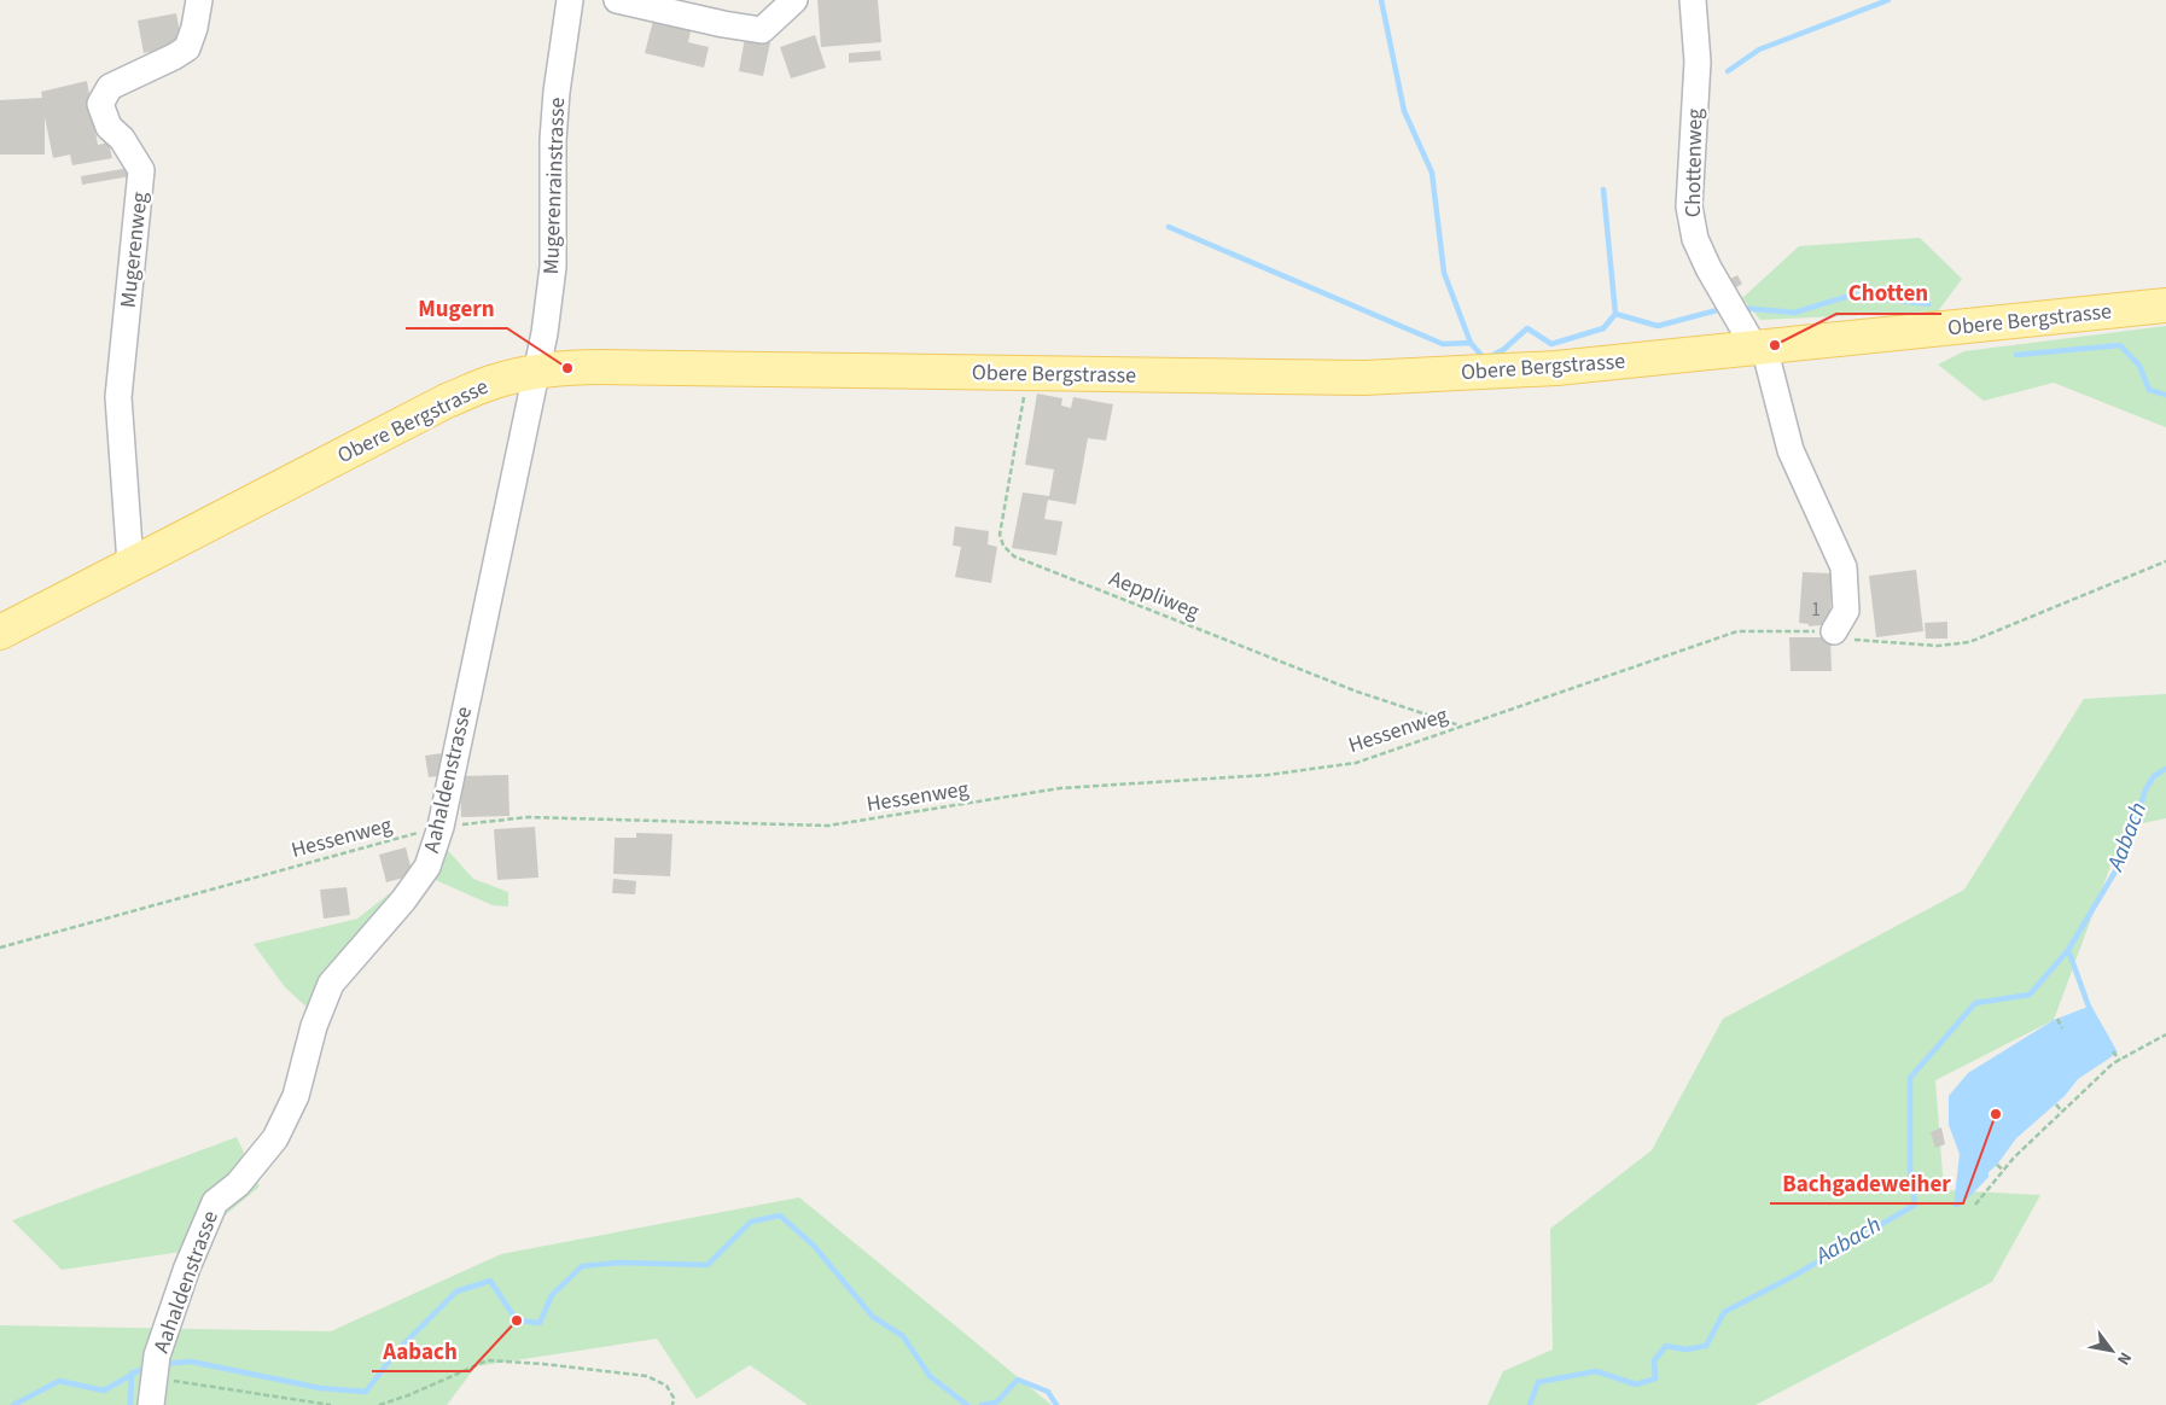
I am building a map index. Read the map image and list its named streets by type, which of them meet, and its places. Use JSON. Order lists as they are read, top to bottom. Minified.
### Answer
{"streets":{"main road":["Obere Bergstrasse"],"street":["Chottenweg","Mugerenrainstrasse","Mugerenweg","Aahaldenstrasse"],"path":["Aeppliweg","Hessenweg"]},"crossings":[["Chottenweg","Obere Bergstrasse"],["Chottenweg","Hessenweg"],["Mugerenrainstrasse","Obere Bergstrasse"],["Mugerenrainstrasse","Aahaldenstrasse"],["Mugerenweg","Obere Bergstrasse"],["Obere Bergstrasse","Aeppliweg"],["Obere Bergstrasse","Aahaldenstrasse"],["Aeppliweg","Hessenweg"],["Hessenweg","Aahaldenstrasse"]],"water":["Aabach"],"places":["Chotten","Mugern","Bachgadeweiher","Aabach"],"house_numbers":["1"],"north":"bottom right"}
